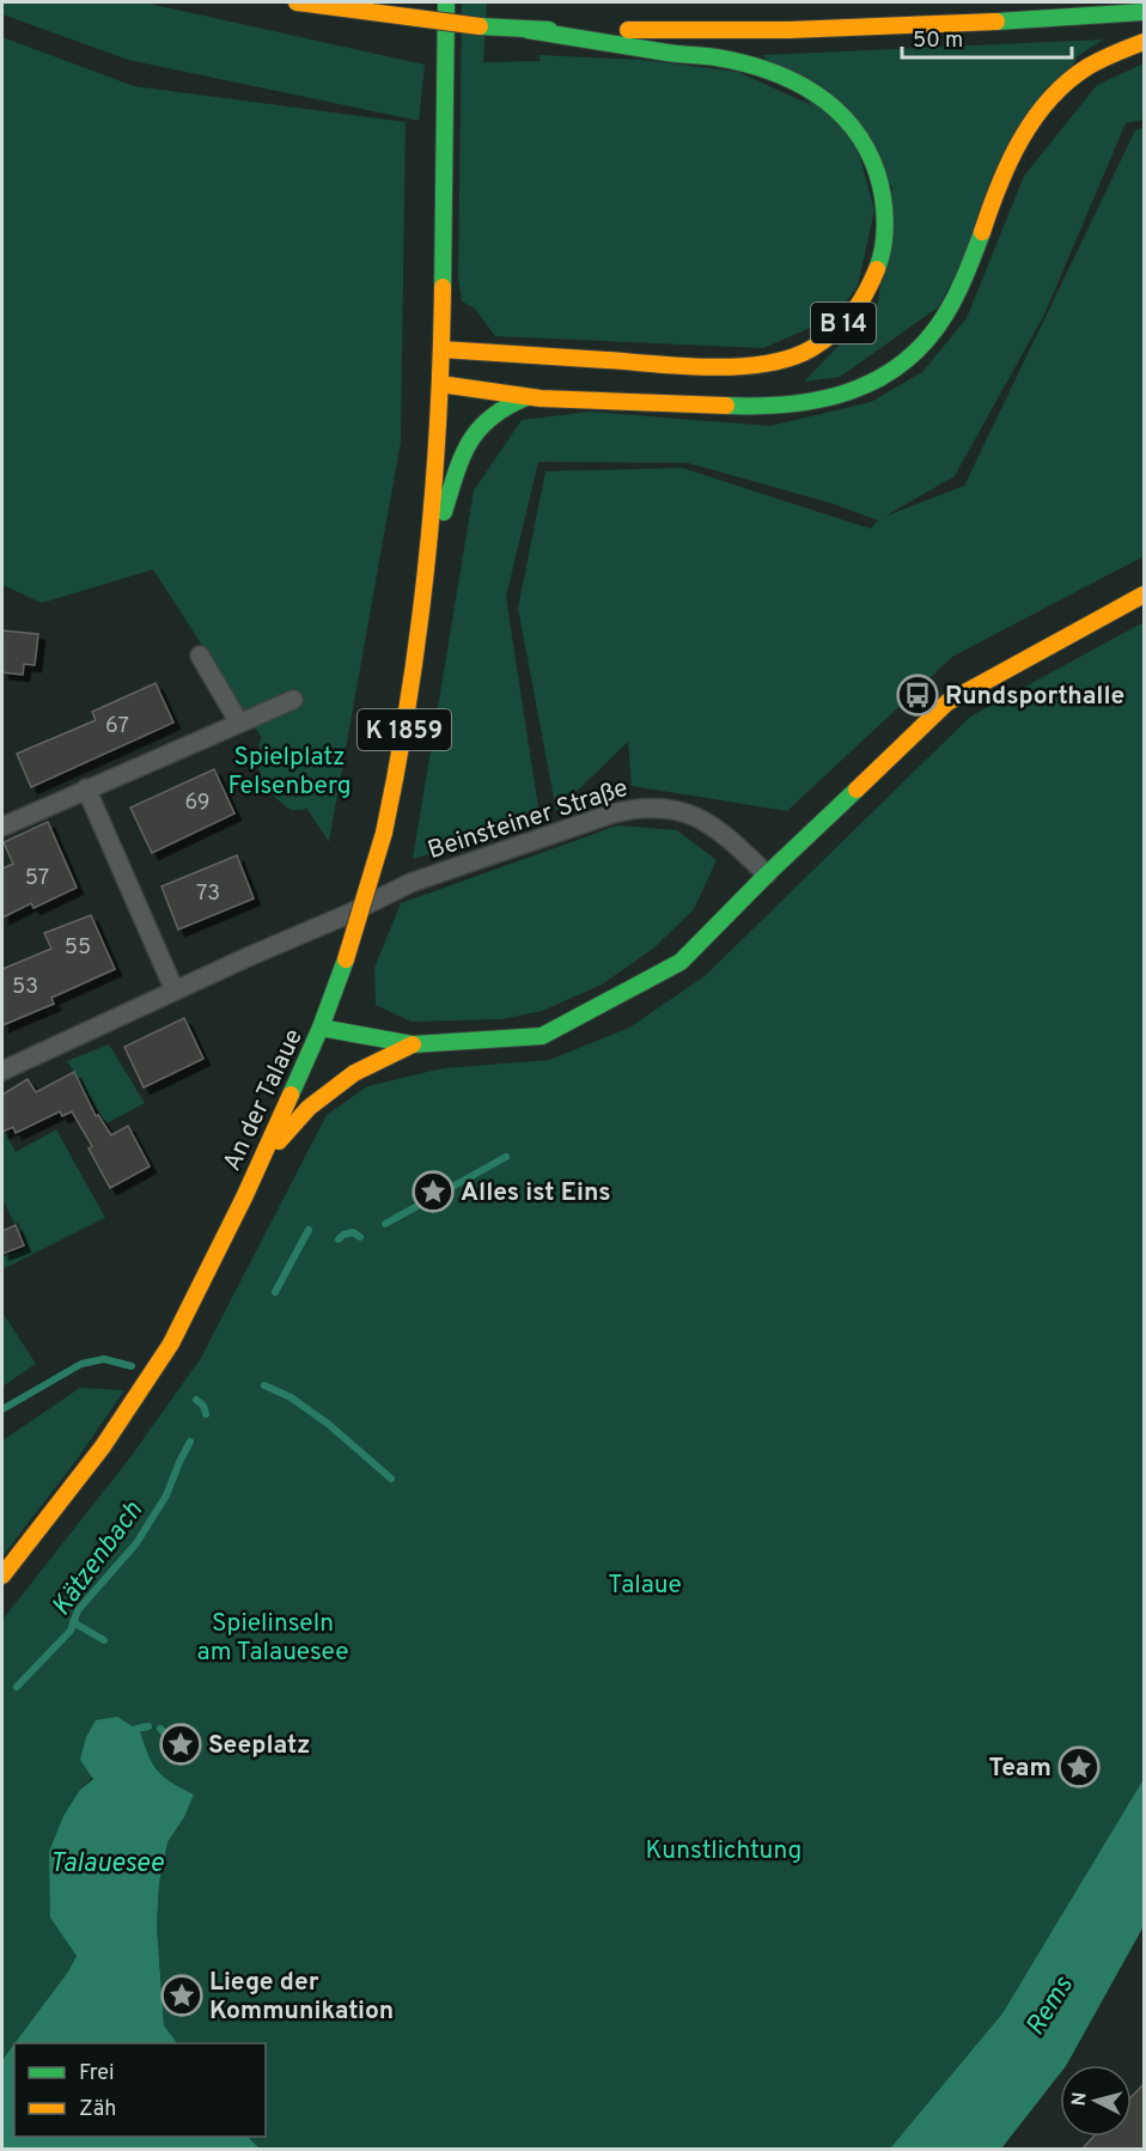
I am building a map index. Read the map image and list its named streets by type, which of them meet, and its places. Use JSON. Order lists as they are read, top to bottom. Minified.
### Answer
{"streets":{"main road":["B 14","K 1859","An der Talaue"],"street":["Beinsteiner Straße"]},"crossings":[["B 14","K 1859"],["K 1859","An der Talaue"],["Beinsteiner Straße","An der Talaue"]],"water":["Kätzenbach","Talauesee","Rems"],"parks":["Spielplatz Felsenberg","Talaue","Spielinseln am Talauesee","Kunstlichtung"],"places":{"bus stop":["Rundsporthalle"],"place":["Alles ist Eins","Seeplatz","Team","Liege der Kommunikation"]},"house_numbers":["67","69","57","73","55","53"],"legend":["Frei","Zäh"],"scale_bar":"50 m","north":"left"}
